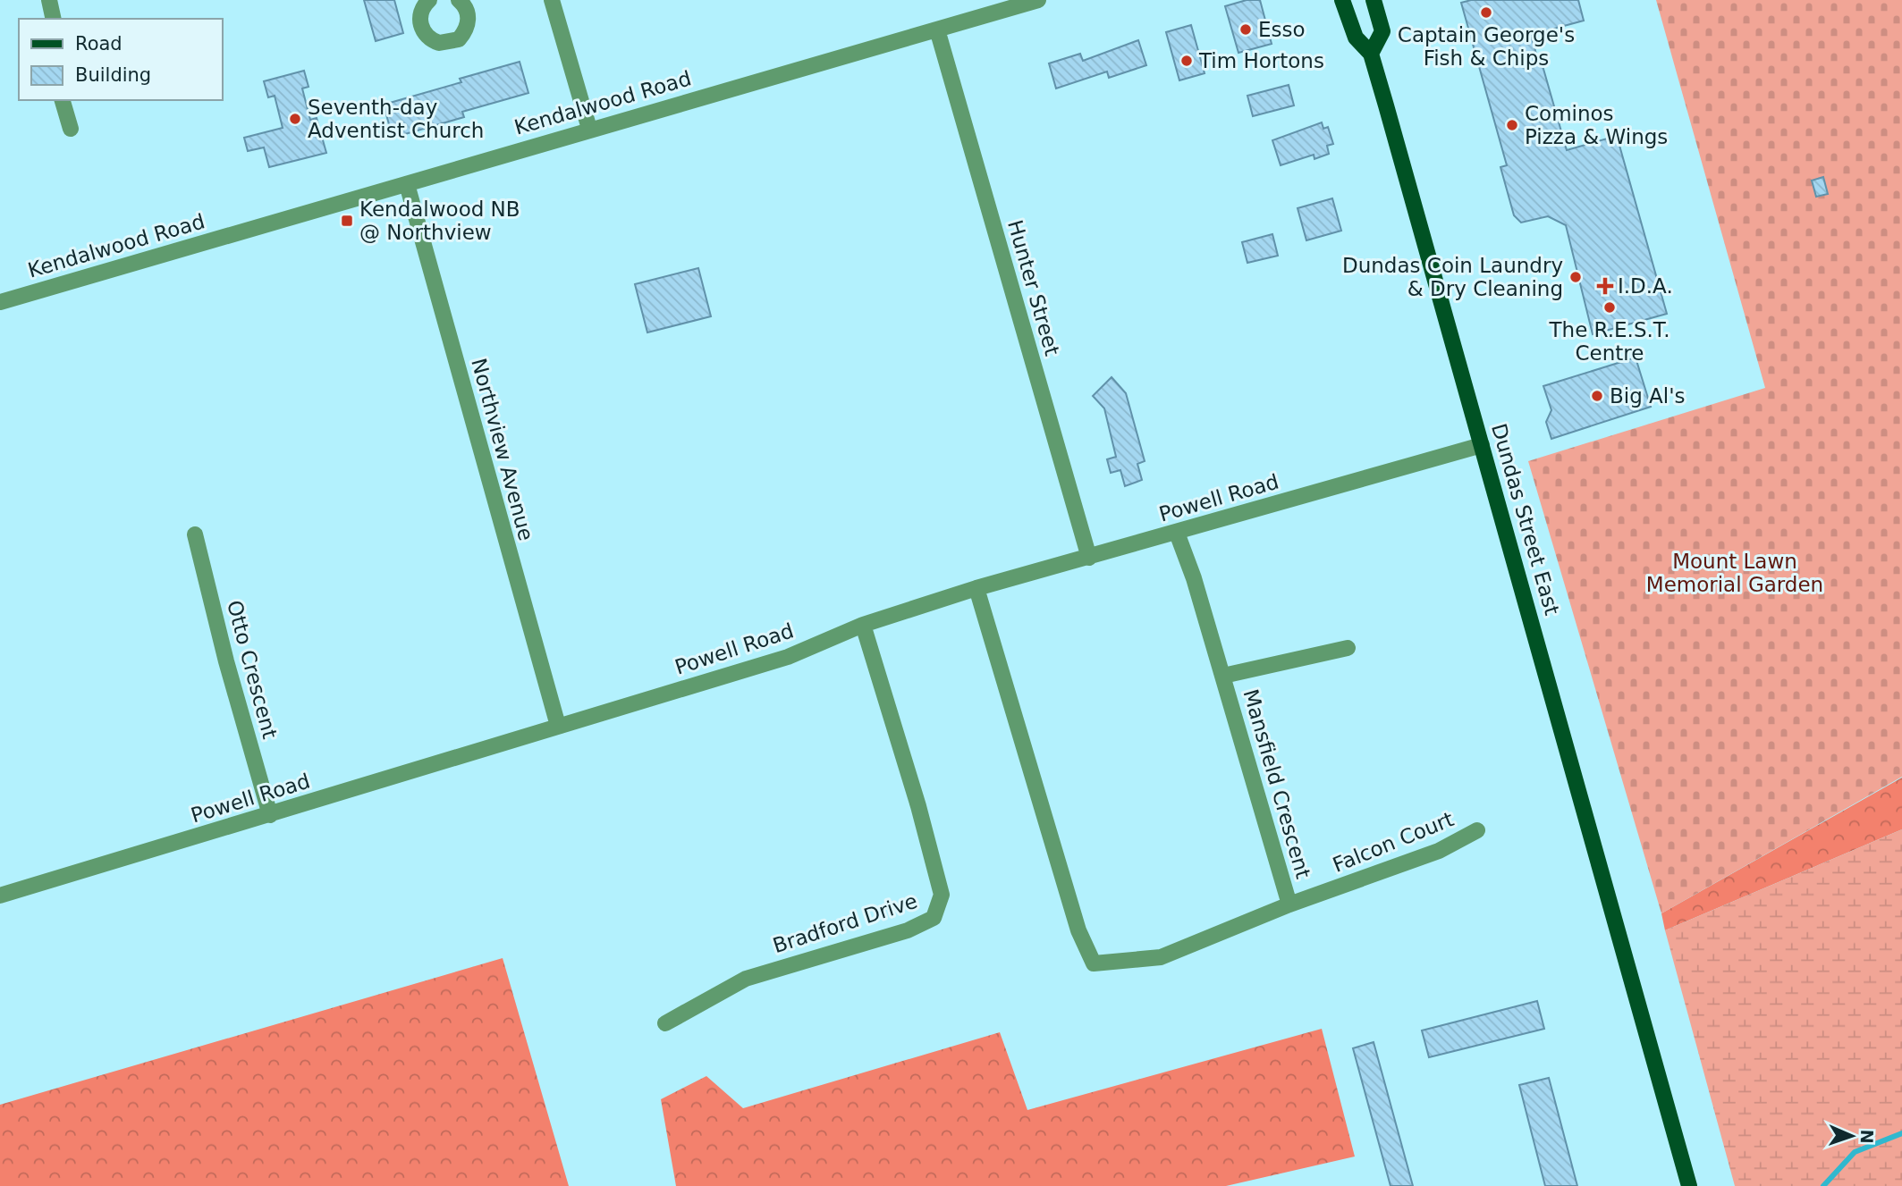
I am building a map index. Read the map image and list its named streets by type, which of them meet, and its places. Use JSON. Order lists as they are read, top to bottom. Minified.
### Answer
{"streets":{"main road":["Dundas Street East"],"street":["Kendalwood Road","Hunter Street","Northview Avenue","Powell Road","Otto Crescent","Mansfield Crescent","Falcon Court","Bradford Drive"]},"crossings":[["Kendalwood Road","Hunter Street"],["Kendalwood Road","Northview Avenue"],["Hunter Street","Powell Road"],["Northview Avenue","Powell Road"],["Powell Road","Dundas Street East"],["Powell Road","Otto Crescent"],["Powell Road","Mansfield Crescent"],["Powell Road","Bradford Drive"],["Mansfield Crescent","Falcon Court"]],"parks":["Mount Lawn Memorial Garden"],"places":{"other":["Captain George's Fish & Chips","Esso","Tim Hortons","Seventh-day Adventist Church","Cominos Pizza & Wings","Dundas Coin Laundry & Dry Cleaning","The R.E.S.T. Centre","Big Al's"],"transit":["Kendalwood NB @ Northview"],"health":["I.D.A."]},"legend":["Road","Building"],"north":"right"}
